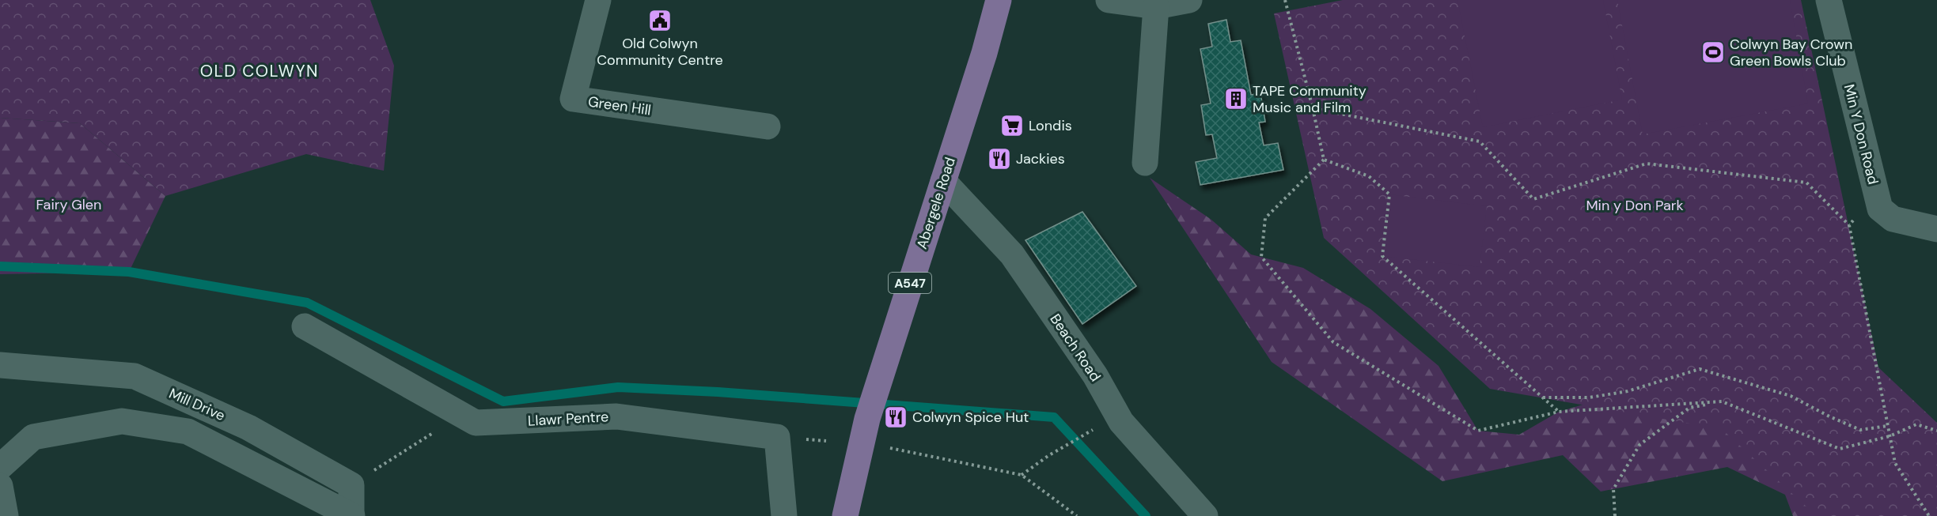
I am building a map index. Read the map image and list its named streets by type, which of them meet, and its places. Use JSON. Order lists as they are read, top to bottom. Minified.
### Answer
{"streets":{"main road":["Abergele Road","A547"],"street":["Green Hill","Min Y Don Road","Beach Road","Mill Drive","Llawr Pentre"]},"crossings":[["Abergele Road","Beach Road"]],"districts":["OLD COLWYN"],"parks":["Fairy Glen","Min y Don Park"],"places":{"public building":["Old Colwyn Community Centre"],"sports":["Colwyn Bay Crown Green Bowls Club"],"building":["TAPE Community Music and Film"],"supermarket":["Londis"],"restaurant":["Jackies","Colwyn Spice Hut"]}}
